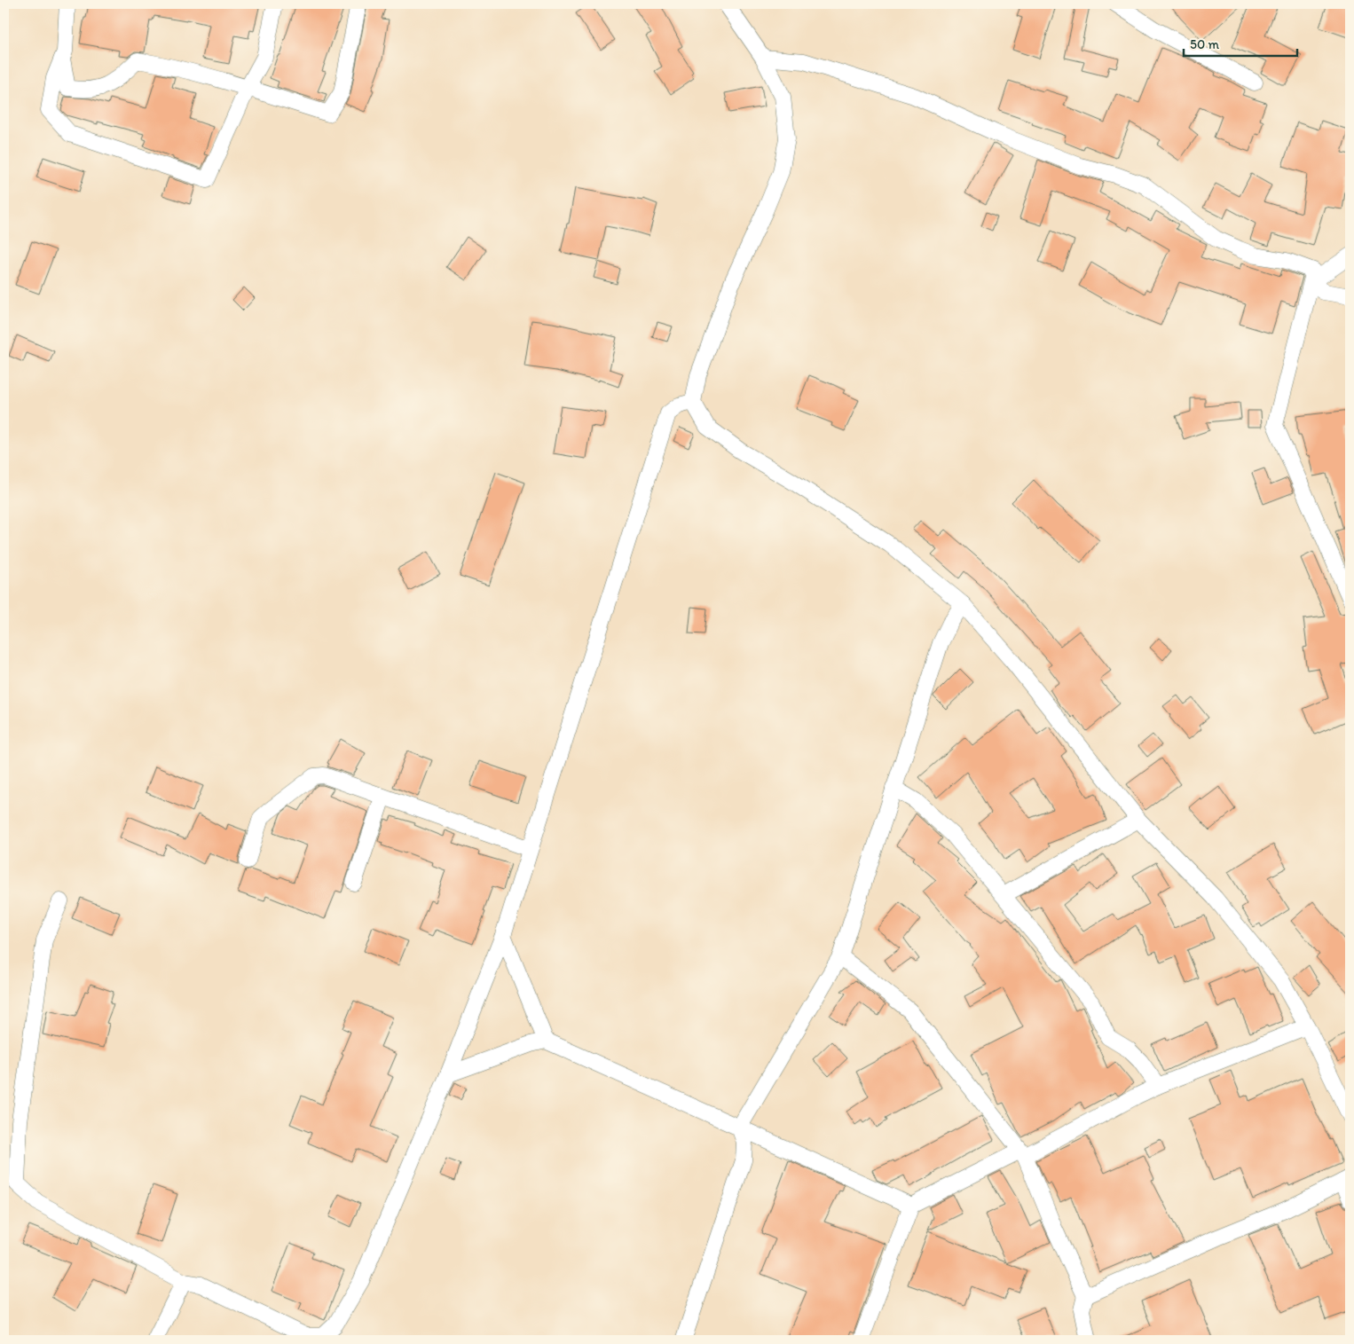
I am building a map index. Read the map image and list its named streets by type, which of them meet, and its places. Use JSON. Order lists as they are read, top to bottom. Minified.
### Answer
{"scale_bar":"50 m"}
